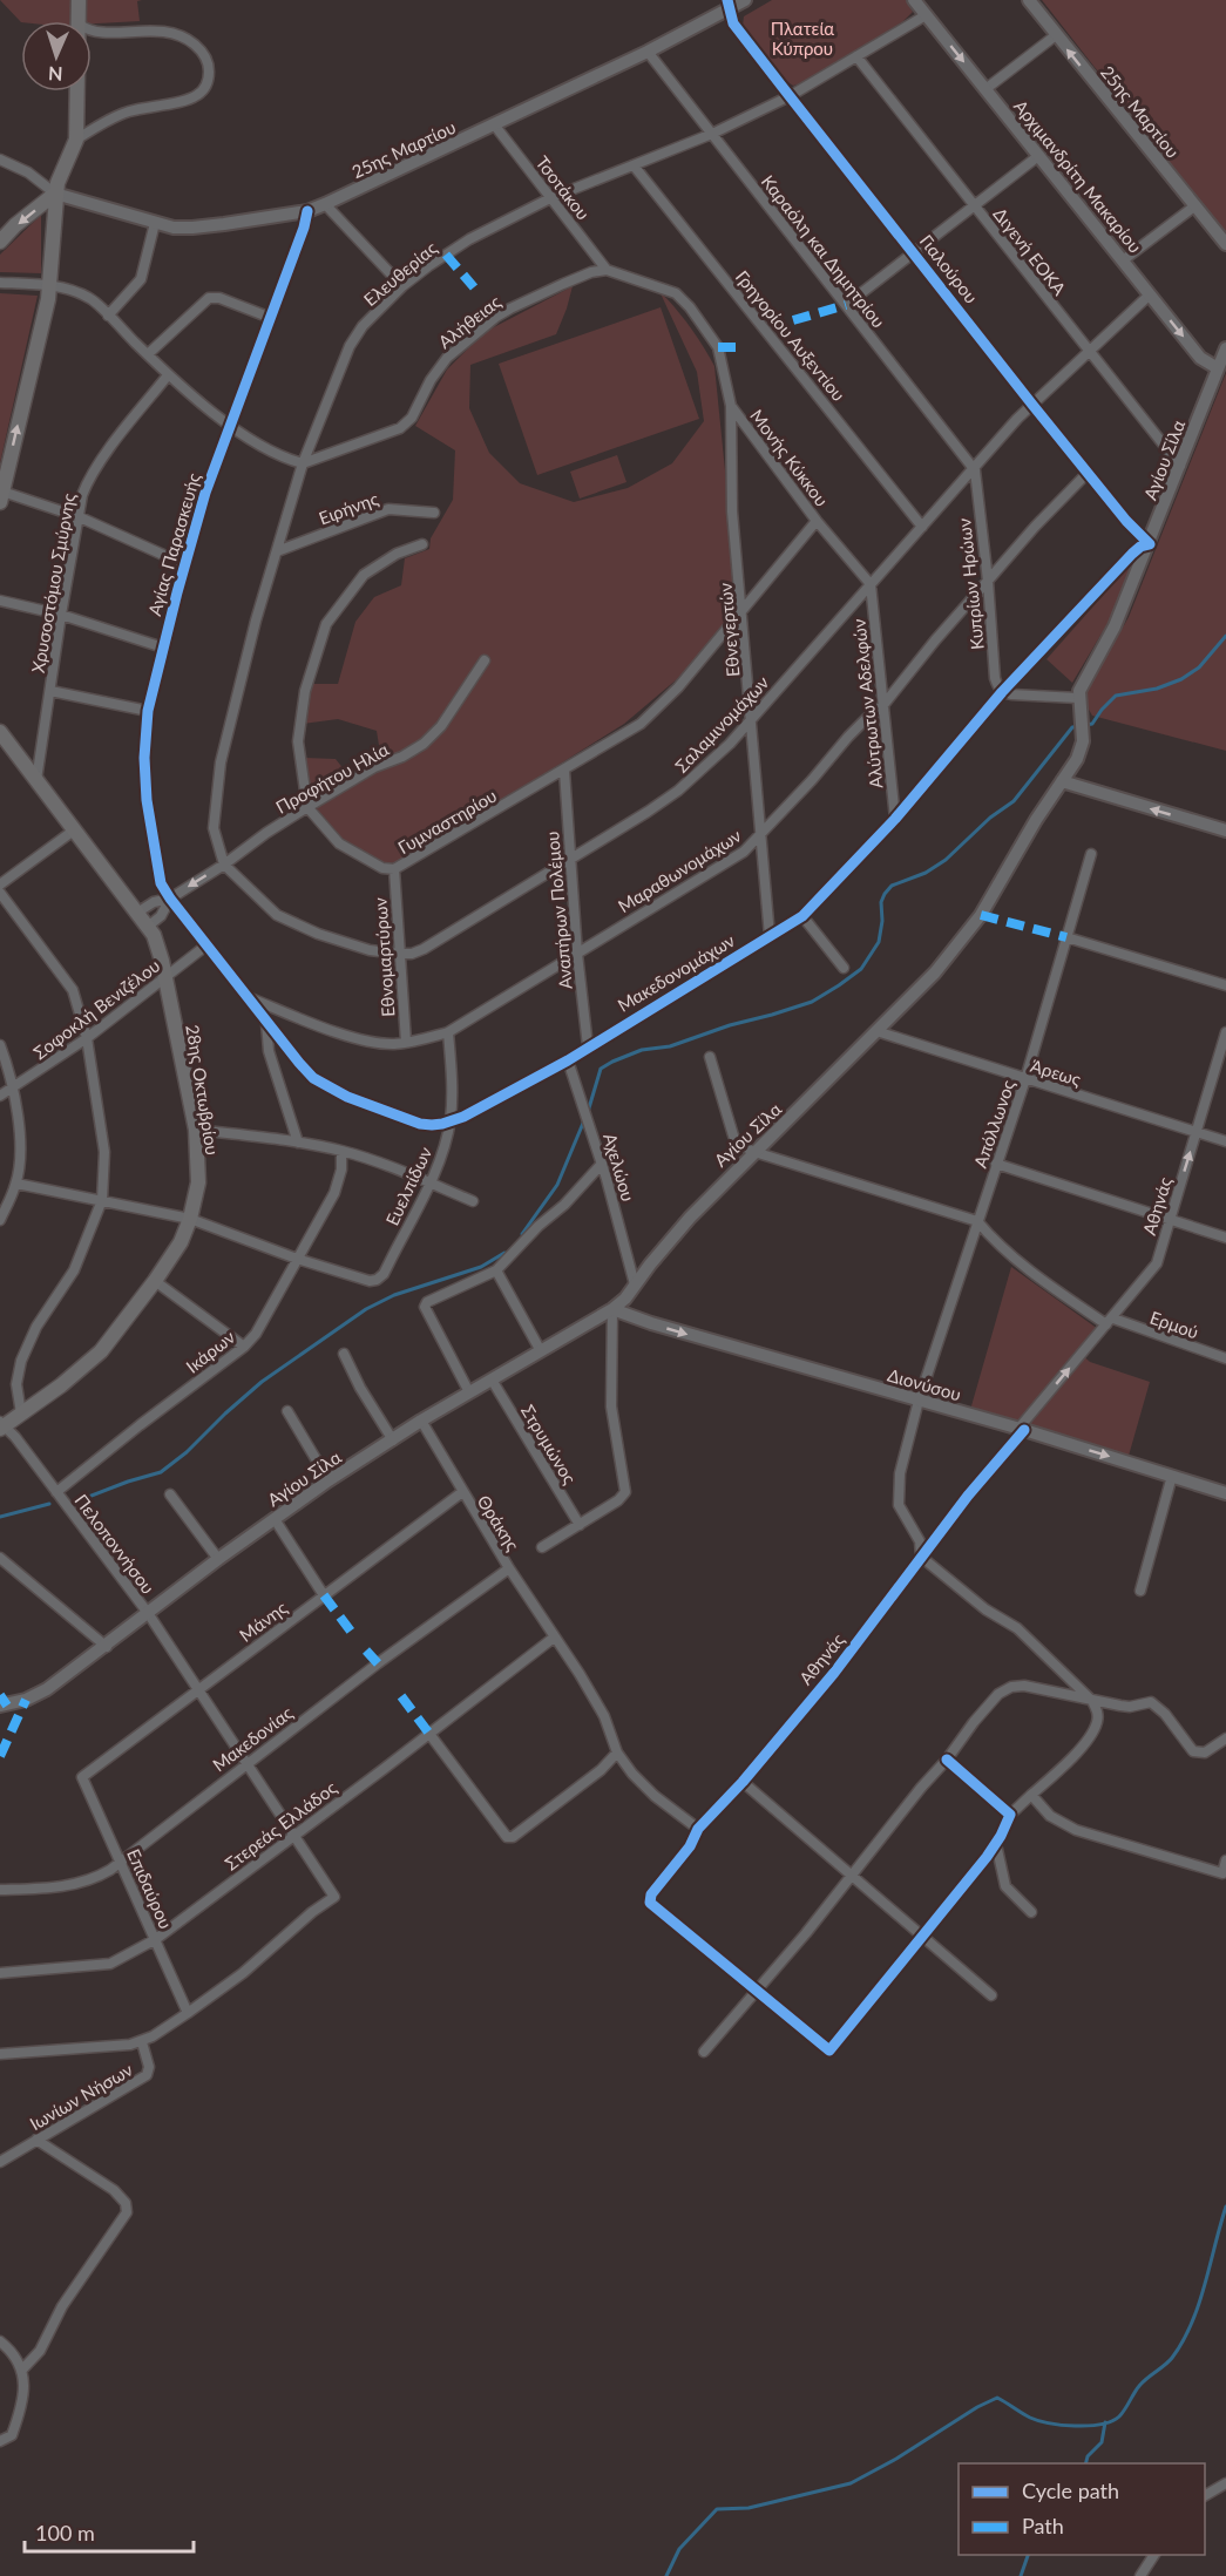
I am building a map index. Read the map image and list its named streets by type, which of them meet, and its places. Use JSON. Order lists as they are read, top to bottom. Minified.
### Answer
{"streets":{"main road":["28ης Οκτωβρίου"],"street":["25ης Μαρτίου","Αρχιμανδρίτη Μακαρίου","Τσοτάκου","Καραόλη και Δημητρίου","Διγενή ΕΟΚΑ","Γιαλούρου","Ελευθερίας","Αλήθειας","Γρηγορίου Αυξεντίου","Μονής Κύκκου","Αγίου Σίλα","Ειρήνης","Αγίας Παρασκευής","Χρυσοστόμου Σμύρνης","Κυπρίων Ηρώων","Εθνεγερτών","Αλύτρωτων Αδελφών","Σαλαμινομάχων","Προφήτου Ηλία","Γυμναστηρίου","Μαραθωνομάχων","Αναπήρων Πολέμου","Εθνομαρτύρων","Μακεδονομάχων","Σοφοκλή Βενιζέλου","Άρεως","Απόλλωνος","Αχελώου","Ευελπίδων","Αθηνάς","Ερμού","Ικάρων","Διονύσου","Στρυμώνος","Θράκης","Πελοποννήσου","Μάνης","Μακεδονίας","Στερεάς Ελλάδος","Επιδαύρου","Ιωνίων Νήσων"]},"crossings":[["25ης Μαρτίου","Τσοτάκου"],["25ης Μαρτίου","Καραόλη και Δημητρίου"],["25ης Μαρτίου","Γιαλούρου"],["25ης Μαρτίου","Αγίας Παρασκευής"],["Αρχιμανδρίτη Μακαρίου","Ελευθερίας"],["Αρχιμανδρίτη Μακαρίου","Αγίου Σίλα"],["Αρχιμανδρίτη Μακαρίου","Σαλαμινομάχων"],["Τσοτάκου","Ελευθερίας"],["Τσοτάκου","Αλήθειας"],["Τσοτάκου","Μονής Κύκκου"],["Καραόλη και Δημητρίου","Ελευθερίας"],["Καραόλη και Δημητρίου","Κυπρίων Ηρώων"],["Καραόλη και Δημητρίου","Σαλαμινομάχων"],["Διγενή ΕΟΚΑ","Ελευθερίας"],["Διγενή ΕΟΚΑ","Αγίου Σίλα"],["Διγενή ΕΟΚΑ","Σαλαμινομάχων"],["Γιαλούρου","Ελευθερίας"],["Γιαλούρου","Αγίου Σίλα"],["Γιαλούρου","Σαλαμινομάχων"],["Γιαλούρου","Μαραθωνομάχων"],["Γιαλούρου","Μακεδονομάχων"],["Ελευθερίας","Αλήθειας"],["Ελευθερίας","Γρηγορίου Αυξεντίου"],["Ελευθερίας","Ειρήνης"],["Ελευθερίας","Σαλαμινομάχων"],["Ελευθερίας","Προφήτου Ηλία"],["Αλήθειας","Μονής Κύκκου"],["Γρηγορίου Αυξεντίου","Σαλαμινομάχων"],["Μονής Κύκκου","Εθνεγερτών"],["Μονής Κύκκου","Αλύτρωτων Αδελφών"],["Μονής Κύκκου","Σαλαμινομάχων"],["Μονής Κύκκου","Γυμναστηρίου"],["Αγίου Σίλα","Μακεδονομάχων"],["Αγίου Σίλα","Άρεως"],["Αγίου Σίλα","Αχελώου"],["Αγίου Σίλα","Διονύσου"],["Αγίου Σίλα","Στρυμώνος"],["Αγίου Σίλα","Θράκης"],["Αγίου Σίλα","Πελοποννήσου"],["Αγίας Παρασκευής","Προφήτου Ηλία"],["Αγίας Παρασκευής","Μακεδονομάχων"],["Χρυσοστόμου Σμύρνης","28ης Οκτωβρίου"],["Κυπρίων Ηρώων","Σαλαμινομάχων"],["Κυπρίων Ηρώων","Μαραθωνομάχων"],["Κυπρίων Ηρώων","Μακεδονομάχων"],["Εθνεγερτών","Σαλαμινομάχων"],["Εθνεγερτών","Γυμναστηρίου"],["Εθνεγερτών","Μαραθωνομάχων"],["Εθνεγερτών","Μακεδονομάχων"],["Αλύτρωτων Αδελφών","Σαλαμινομάχων"],["Αλύτρωτων Αδελφών","Μαραθωνομάχων"],["Αλύτρωτων Αδελφών","Μακεδονομάχων"],["Σαλαμινομάχων","Προφήτου Ηλία"],["Σαλαμινομάχων","Αναπήρων Πολέμου"],["Σαλαμινομάχων","Εθνομαρτύρων"],["Προφήτου Ηλία","Γυμναστηρίου"],["Προφήτου Ηλία","Μακεδονομάχων"],["Προφήτου Ηλία","28ης Οκτωβρίου"],["Γυμναστηρίου","Αναπήρων Πολέμου"],["Γυμναστηρίου","Εθνομαρτύρων"],["Μαραθωνομάχων","Αναπήρων Πολέμου"],["Μαραθωνομάχων","Εθνομαρτύρων"],["Μαραθωνομάχων","Μακεδονομάχων"],["Μαραθωνομάχων","Ευελπίδων"],["Αναπήρων Πολέμου","Μακεδονομάχων"],["Μακεδονομάχων","Σοφοκλή Βενιζέλου"],["Μακεδονομάχων","Αχελώου"],["Μακεδονομάχων","Ευελπίδων"],["Σοφοκλή Βενιζέλου","28ης Οκτωβρίου"],["Άρεως","Απόλλωνος"],["Άρεως","Αθηνάς"],["28ης Οκτωβρίου","Πελοποννήσου"],["Απόλλωνος","Αθηνάς"],["Απόλλωνος","Ερμού"],["Απόλλωνος","Διονύσου"],["Ευελπίδων","Ικάρων"],["Αθηνάς","Ερμού"],["Αθηνάς","Διονύσου"],["Αθηνάς","Θράκης"],["Ικάρων","Πελοποννήσου"],["Θράκης","Μάνης"],["Θράκης","Μακεδονίας"],["Θράκης","Στερεάς Ελλάδος"],["Πελοποννήσου","Μάνης"],["Πελοποννήσου","Μακεδονίας"],["Πελοποννήσου","Στερεάς Ελλάδος"],["Πελοποννήσου","Επιδαύρου"],["Μάνης","Επιδαύρου"],["Μακεδονίας","Επιδαύρου"],["Στερεάς Ελλάδος","Επιδαύρου"]],"one_way":["Αρχιμανδρίτη Μακαρίου","Διονύσου"],"parks":["Πλατεία Κύπρου"],"legend":["Cycle path","Path"],"scale_bar":"100 m","north":"bottom"}
